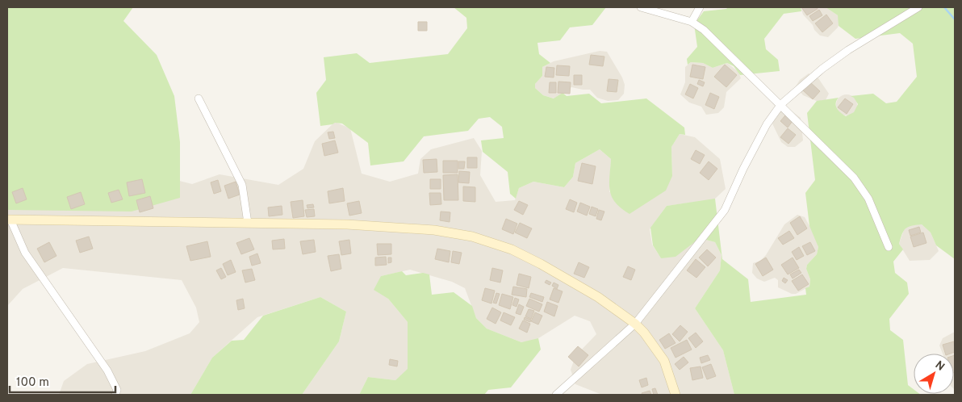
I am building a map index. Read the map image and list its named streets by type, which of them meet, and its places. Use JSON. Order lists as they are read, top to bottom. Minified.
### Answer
{"scale_bar":"100 m","north":"top right"}
